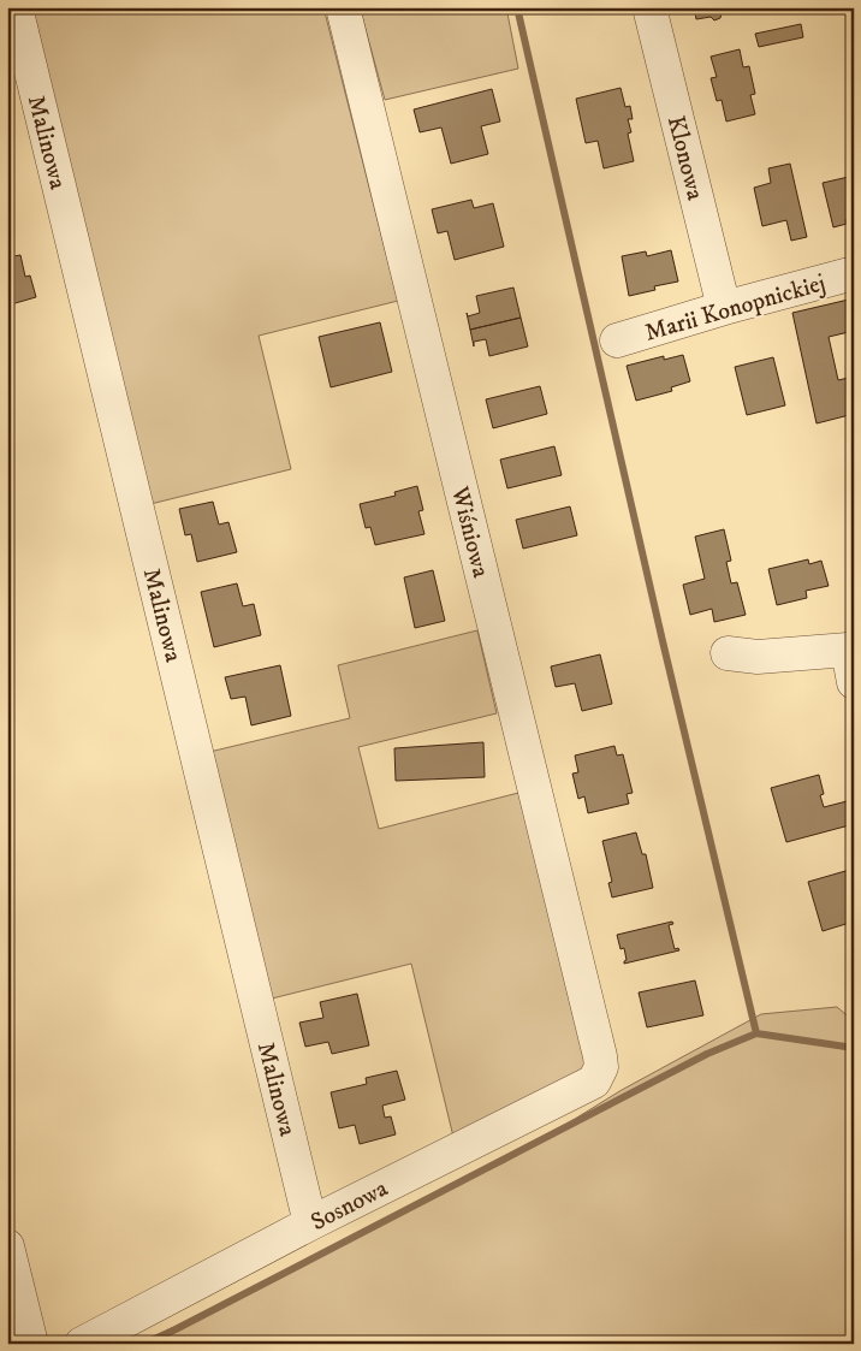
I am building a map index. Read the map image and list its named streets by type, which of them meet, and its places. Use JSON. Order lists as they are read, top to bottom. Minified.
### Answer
{"streets":{"street":["Malinowa","Klonowa","Marii Konopnickiej","Wiśniowa","Sosnowa"]},"crossings":[["Malinowa","Sosnowa"],["Klonowa","Marii Konopnickiej"],["Wiśniowa","Sosnowa"]]}
